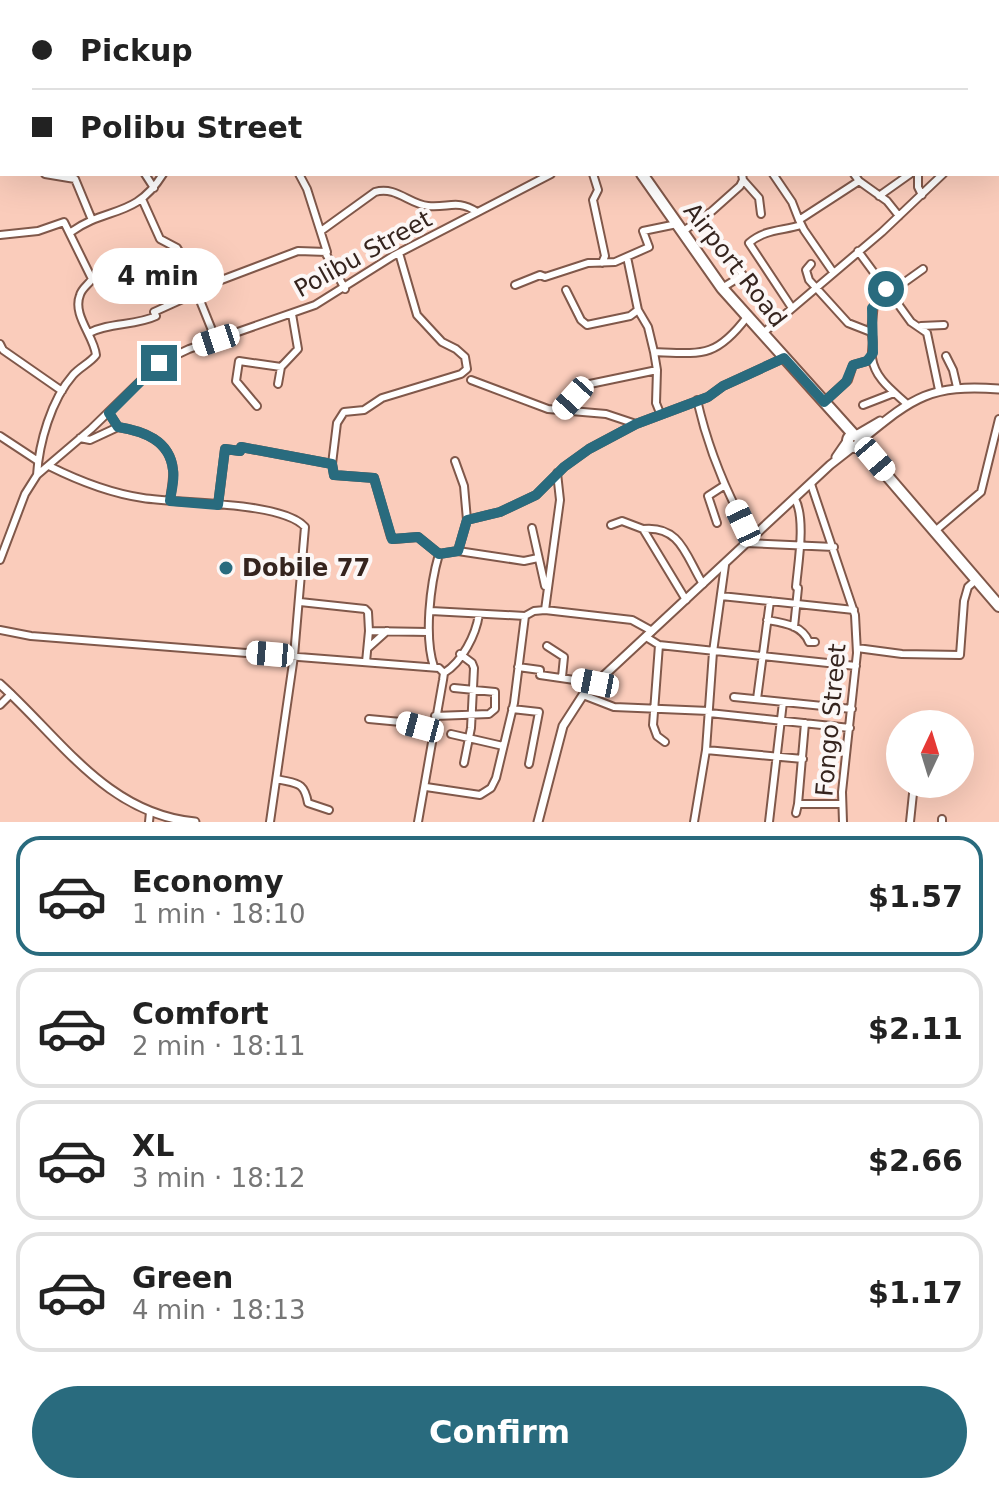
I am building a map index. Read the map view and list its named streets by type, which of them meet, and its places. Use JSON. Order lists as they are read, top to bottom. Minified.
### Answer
{"streets":{"highway":["Airport Road"],"street":["Polibu Street","Fongo Street"]},"places":["Dobile 77"],"north":"top","page":{"banner":["Pickup","Polibu Street"],"bubble":"4 min","list":[{"name":"Economy","note":"1 min · 18:10","value":"$1.57"},{"name":"Comfort","note":"2 min · 18:11","value":"$2.11"},{"name":"XL","note":"3 min · 18:12","value":"$2.66"},{"name":"Green","note":"4 min · 18:13","value":"$1.17"}],"buttons":"Confirm"}}
